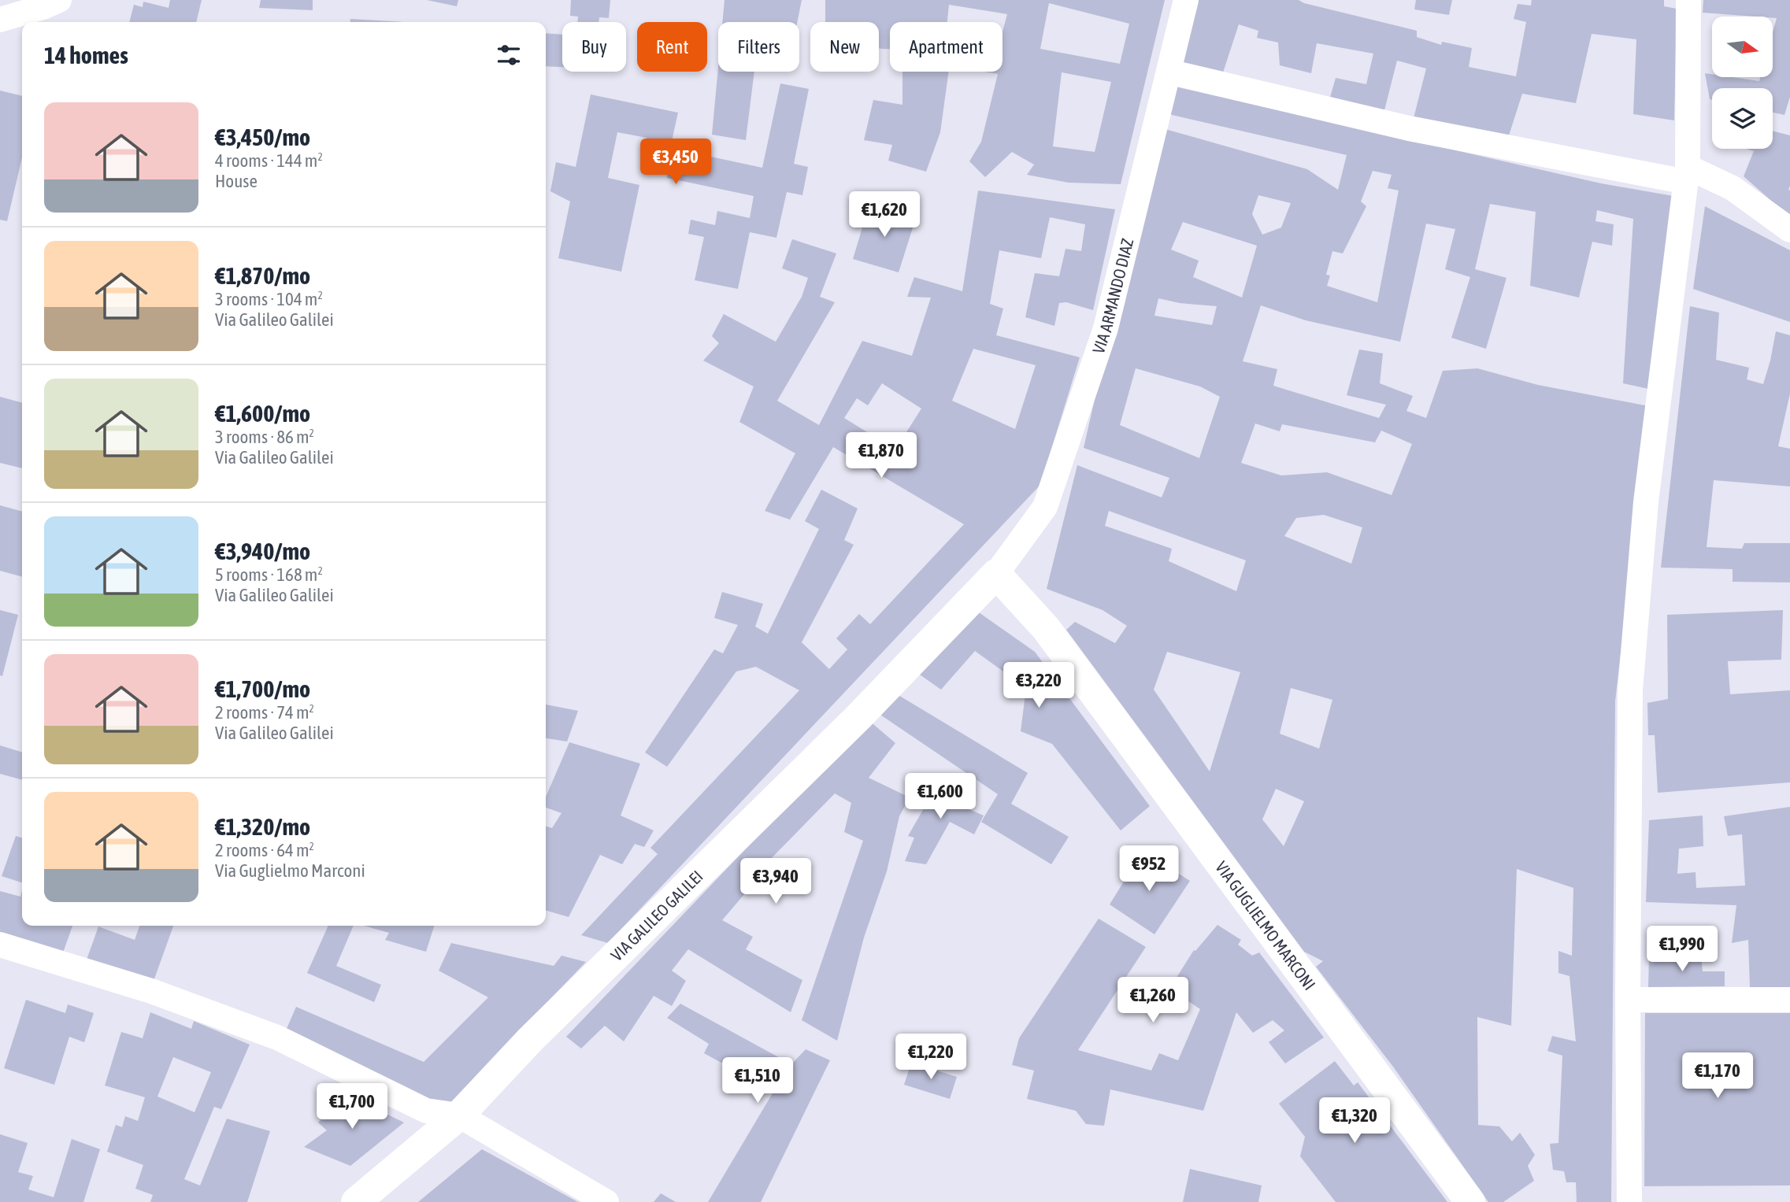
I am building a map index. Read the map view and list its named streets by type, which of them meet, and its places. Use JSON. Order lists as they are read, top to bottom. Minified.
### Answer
{"streets":{"street":["VIA ARMANDO DIAZ","VIA GALILEO GALILEI","VIA GUGLIELMO MARCONI"]},"crossings":[["VIA ARMANDO DIAZ","VIA GALILEO GALILEI"],["VIA ARMANDO DIAZ","VIA GUGLIELMO MARCONI"],["VIA GALILEO GALILEI","VIA GUGLIELMO MARCONI"]],"north":"right","page":{"chip":["Buy","Rent","Filters","New","Apartment"],"heading":"14 homes","list":[{"name":"€3,450/mo","note":"4 rooms · 144 m² · House"},{"name":"€1,870/mo","note":"3 rooms · 104 m² · Via Galileo Galilei"},{"name":"€1,600/mo","note":"3 rooms · 86 m² · Via Galileo Galilei"},{"name":"€3,940/mo","note":"5 rooms · 168 m² · Via Galileo Galilei"},{"name":"€1,700/mo","note":"2 rooms · 74 m² · Via Galileo Galilei"},{"name":"€1,320/mo","note":"2 rooms · 64 m² · Via Guglielmo Marconi"}],"price":["€3,450","€1,620","€1,870","€3,220","€1,600","€952","€3,940","€1,990","€1,260","€1,220","€1,170","€1,510","€1,700","€1,320"]}}
